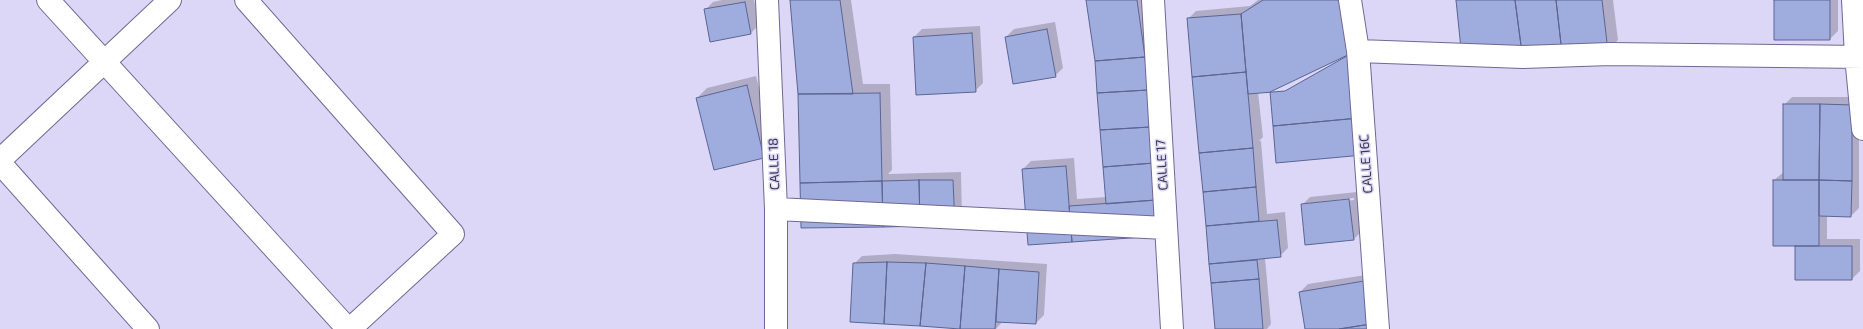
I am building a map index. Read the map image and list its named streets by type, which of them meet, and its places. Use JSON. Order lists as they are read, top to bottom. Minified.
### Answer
{"streets":{"street":["CALLE 18","CALLE 16C","CALLE 17"]}}
